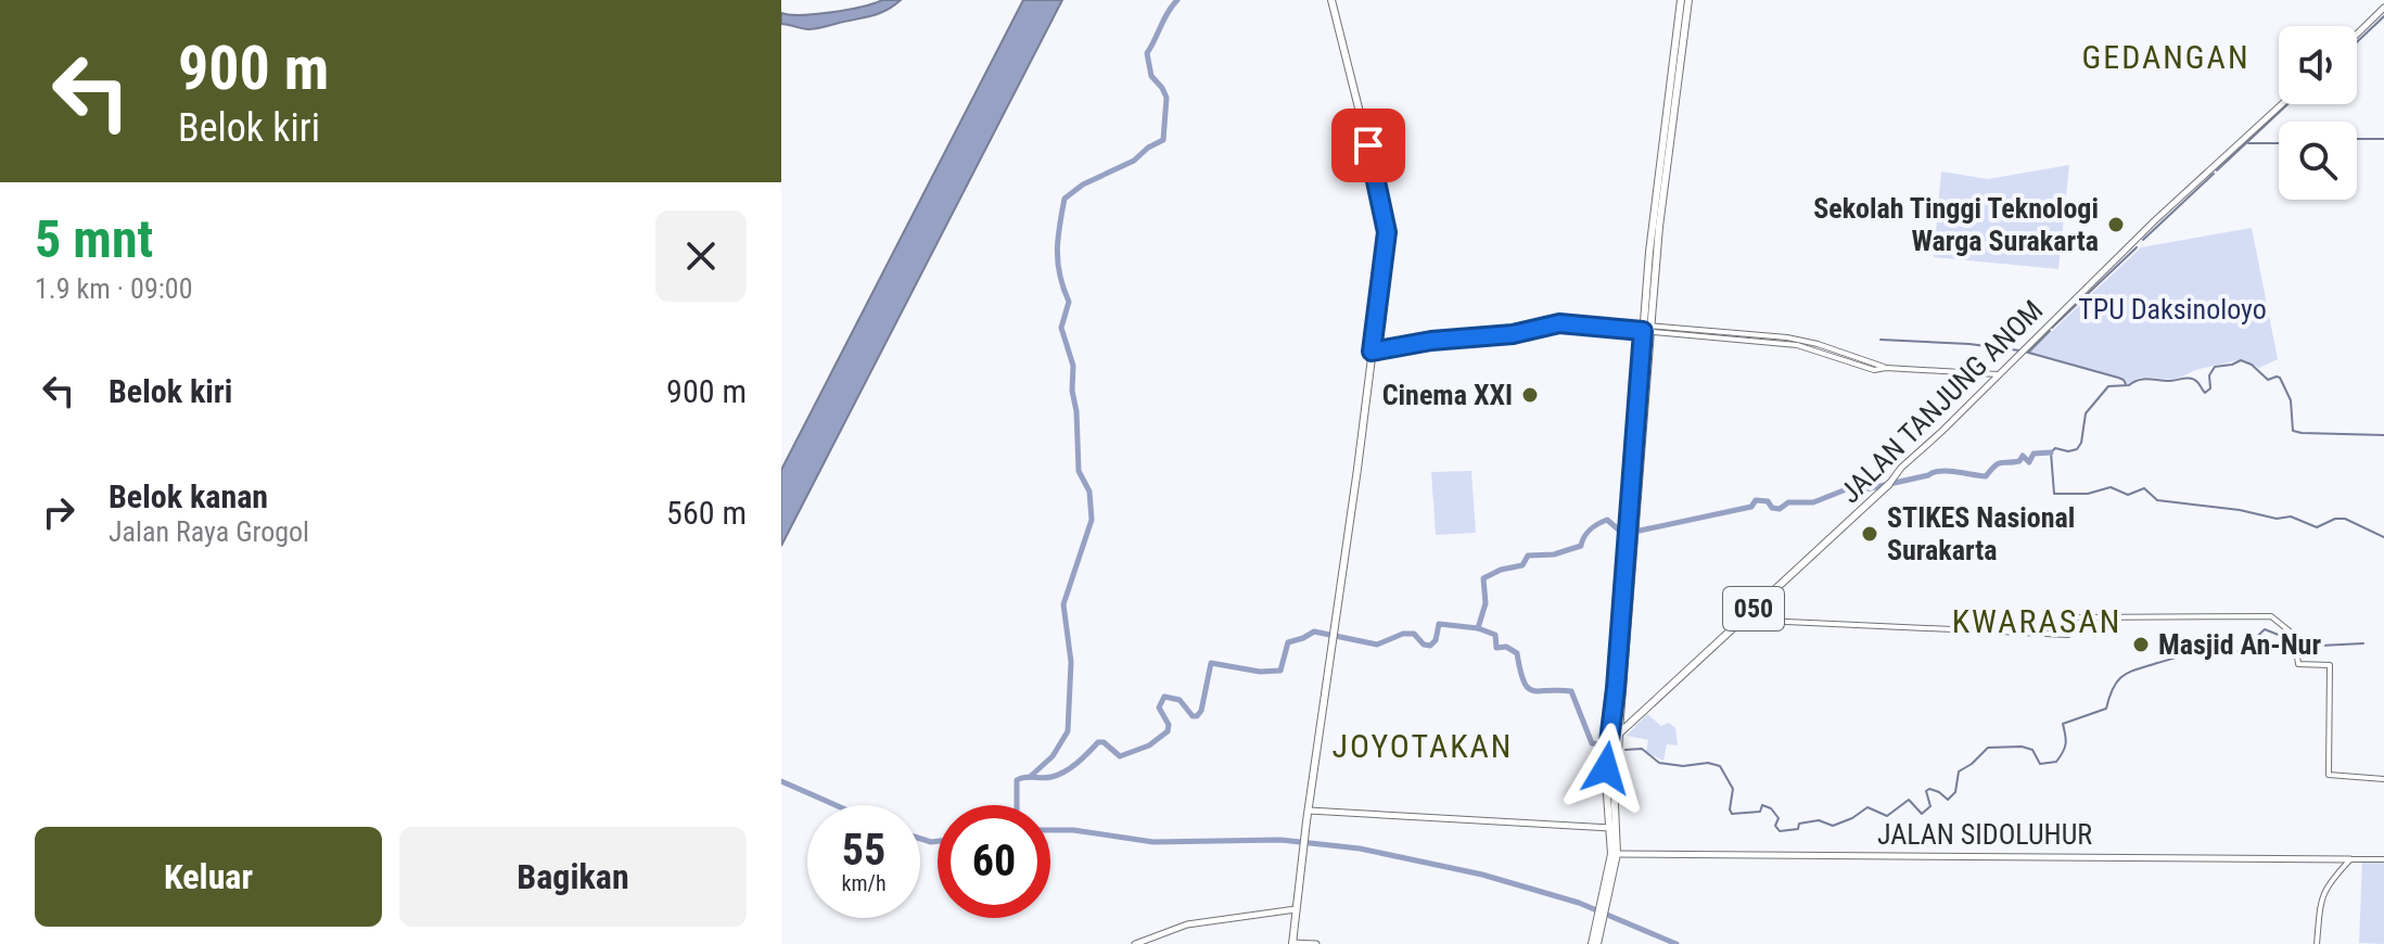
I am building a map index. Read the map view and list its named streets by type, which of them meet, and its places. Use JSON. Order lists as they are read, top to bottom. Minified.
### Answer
{"streets":{"main road":["JALAN TANJUNG ANOM","050","JALAN SIDOLUHUR"]},"districts":["GEDANGAN","KWARASAN","JOYOTAKAN"],"parks":["TPU Daksinoloyo"],"places":["Sekolah Tinggi Teknologi Warga Surakarta","Cinema XXI","STIKES Nasional Surakarta","Masjid An-Nur"],"page":{"turn":["900 m","Belok kiri"],"heading":["5 mnt","1.9 km · 09:00"],"list":[{"name":"Belok kiri","value":"900 m"},{"name":"Belok kanan","note":"Jalan Raya Grogol","value":"560 m"}],"speed":"55 km/h","limit":"60","buttons":["Keluar","Bagikan"]}}
